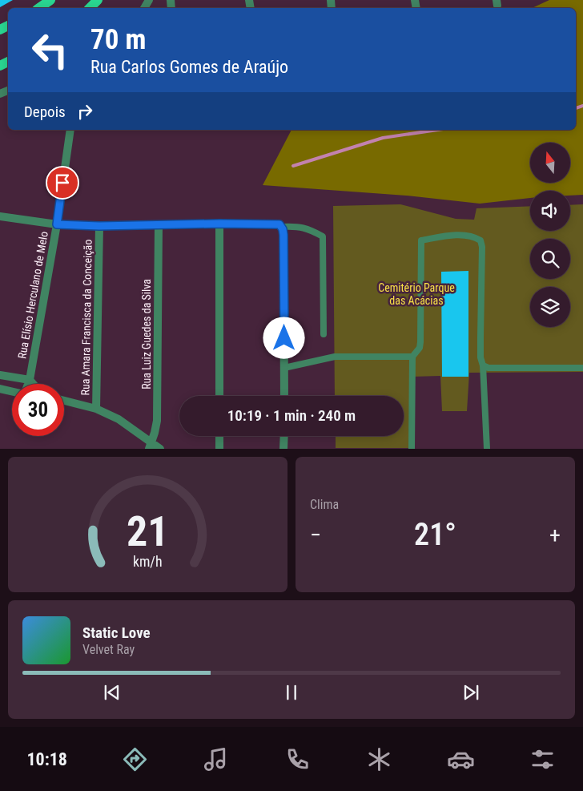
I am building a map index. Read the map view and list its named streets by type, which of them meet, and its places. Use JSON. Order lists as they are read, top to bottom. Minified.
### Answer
{"streets":{"street":["Rua Elísio Herculano de Melo","Rua Amara Francisca da Conceição","Rua Luiz Guedes da Silva"]},"parks":["Cemitério Parque das Acácias"],"north":"top","page":{"turn":["70 m","Rua Carlos Gomes de Araújo"],"then":"Depois","limit":"30","trip":"10:19 · 1 min · 240 m","tile":"Clima","heat":["−","21°","+"],"song":["Static Love","Velvet Ray"],"tabs":"10:18","gauge":["21","km/h"]}}
